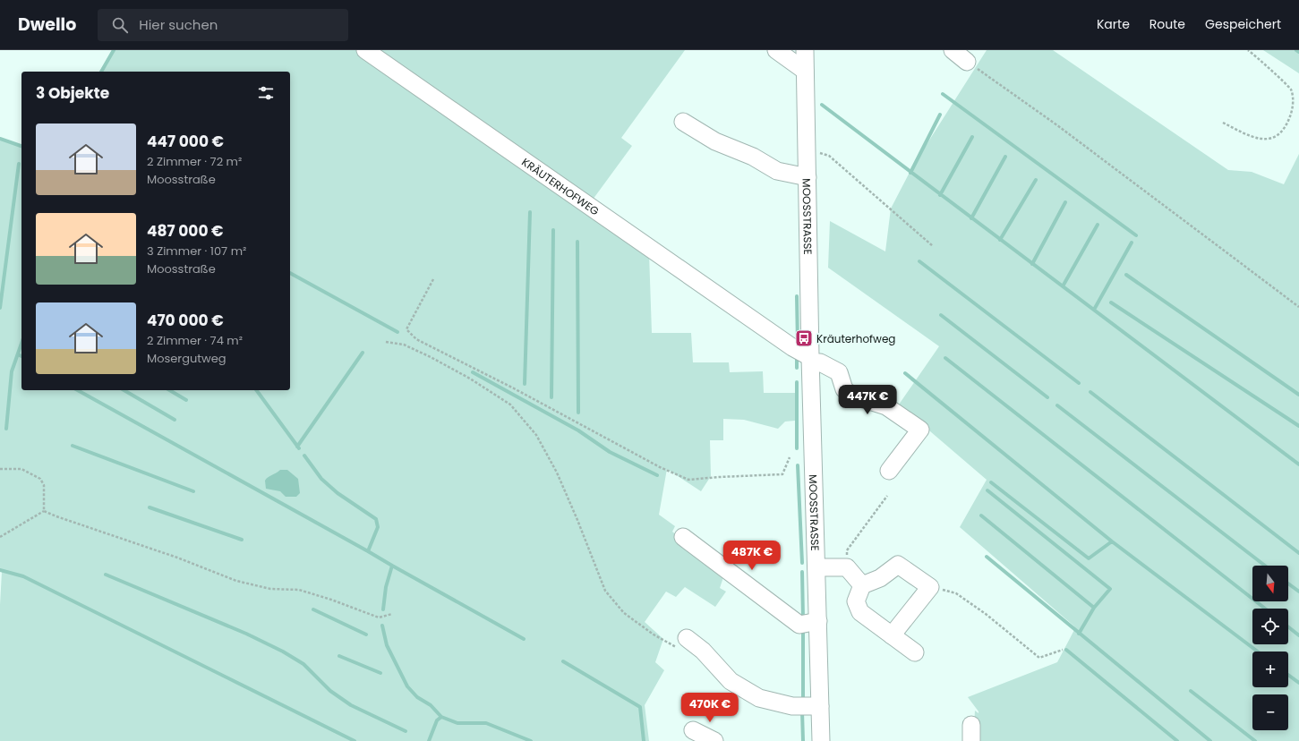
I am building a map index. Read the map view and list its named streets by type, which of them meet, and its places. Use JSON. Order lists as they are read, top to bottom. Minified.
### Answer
{"streets":{"street":["KRÄUTERHOFWEG","MOOSSTRASSE"]},"crossings":[["KRÄUTERHOFWEG","MOOSSTRASSE"]],"places":{"bus stop":["Kräuterhofweg"]},"north":"bottom","page":{"header":"Dwello","search":"Hier suchen","nav":["Karte","Route","Gespeichert"],"heading":"3 Objekte","list":[{"name":"447 000 €","note":"2 Zimmer · 72 m² · Moosstraße"},{"name":"487 000 €","note":"3 Zimmer · 107 m² · Moosstraße"},{"name":"470 000 €","note":"2 Zimmer · 74 m² · Mosergutweg"}],"price":["447K €","487K €","470K €"],"map_buttons":["+","−"]}}
